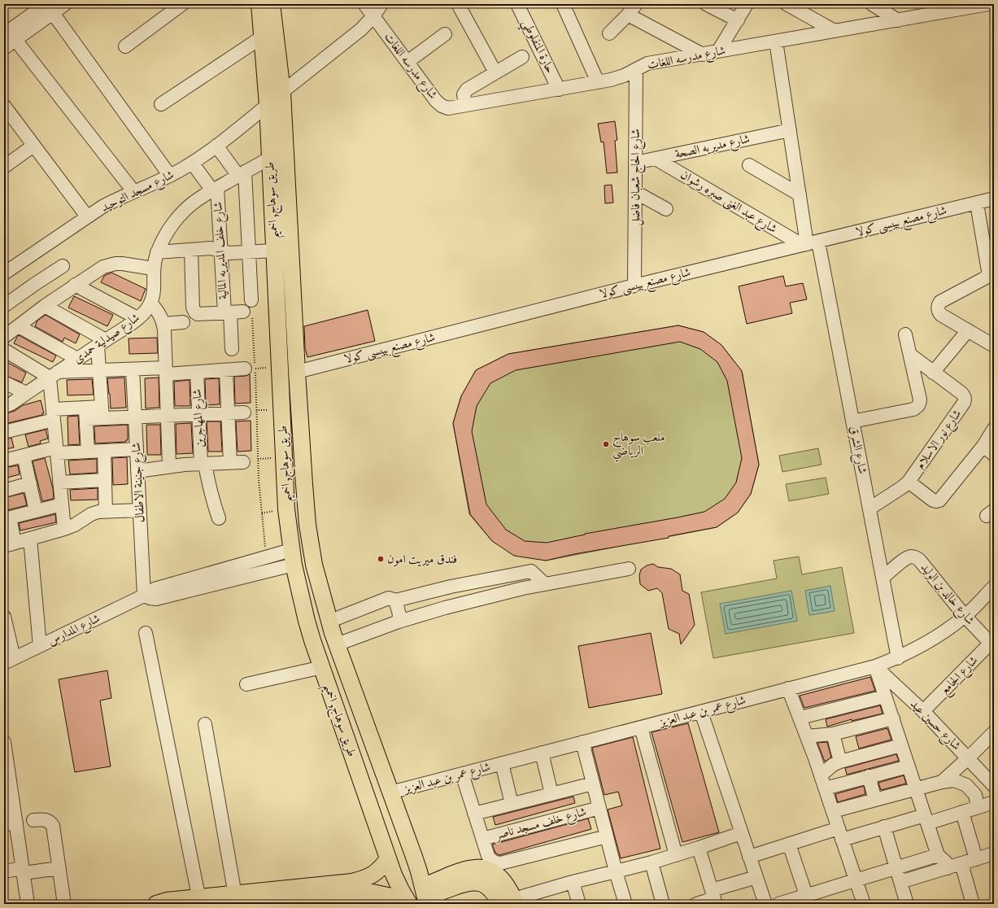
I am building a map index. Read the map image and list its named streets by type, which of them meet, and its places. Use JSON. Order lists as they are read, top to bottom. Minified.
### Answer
{"streets":{"main road":["طريق سوهاج, اخميم"],"street":["حارة المنفلوطي","شارع مدرسه اللغات","شارع مديريه الصحة","شارع الحاج شعبان فاضل","شارع مسجد التوحيد","شارع عبد الغنى صبره رشوان","شارع مصنع بيبسى كولا","شارع خلف المديريه المالية","شارع صيدلية حمدى","شارع المهاجرين","شارع نور الاسلام","شارع الشرق","شارع جنينة الاطفال","شارع خالد بن الوليد","شارع المدارس","شارع الجامع","شارع عمر بن عبد العزيز","شارع حسين عيد","شارع خلف مسجد ناصر"]},"crossings":[["حارة المنفلوطي","شارع مدرسه اللغات"],["شارع مدرسه اللغات","شارع الحاج شعبان فاضل"],["شارع مدرسه اللغات","شارع الشرق"],["شارع مديريه الصحة","شارع الحاج شعبان فاضل"],["شارع مديريه الصحة","شارع عبد الغنى صبره رشوان"],["شارع مديريه الصحة","شارع الشرق"],["شارع الحاج شعبان فاضل","شارع مصنع بيبسى كولا"],["شارع مسجد التوحيد","طريق سوهاج, اخميم"],["طريق سوهاج, اخميم","شارع مصنع بيبسى كولا"],["طريق سوهاج, اخميم","شارع صيدلية حمدى"],["طريق سوهاج, اخميم","شارع المدارس"],["طريق سوهاج, اخميم","شارع عمر بن عبد العزيز"],["شارع عبد الغنى صبره رشوان","شارع مصنع بيبسى كولا"],["شارع عبد الغنى صبره رشوان","شارع الشرق"],["شارع مصنع بيبسى كولا","شارع الشرق"],["شارع خلف المديريه المالية","شارع صيدلية حمدى"],["شارع نور الاسلام","شارع الشرق"],["شارع الشرق","شارع خالد بن الوليد"],["شارع الشرق","شارع عمر بن عبد العزيز"],["شارع جنينة الاطفال","شارع المدارس"],["شارع خالد بن الوليد","شارع الجامع"],["شارع خالد بن الوليد","شارع عمر بن عبد العزيز"],["شارع الجامع","شارع حسين عيد"],["شارع عمر بن عبد العزيز","شارع حسين عيد"]],"places":["ملعب سوهاج الرياضي","فندق ميريت امون"]}
